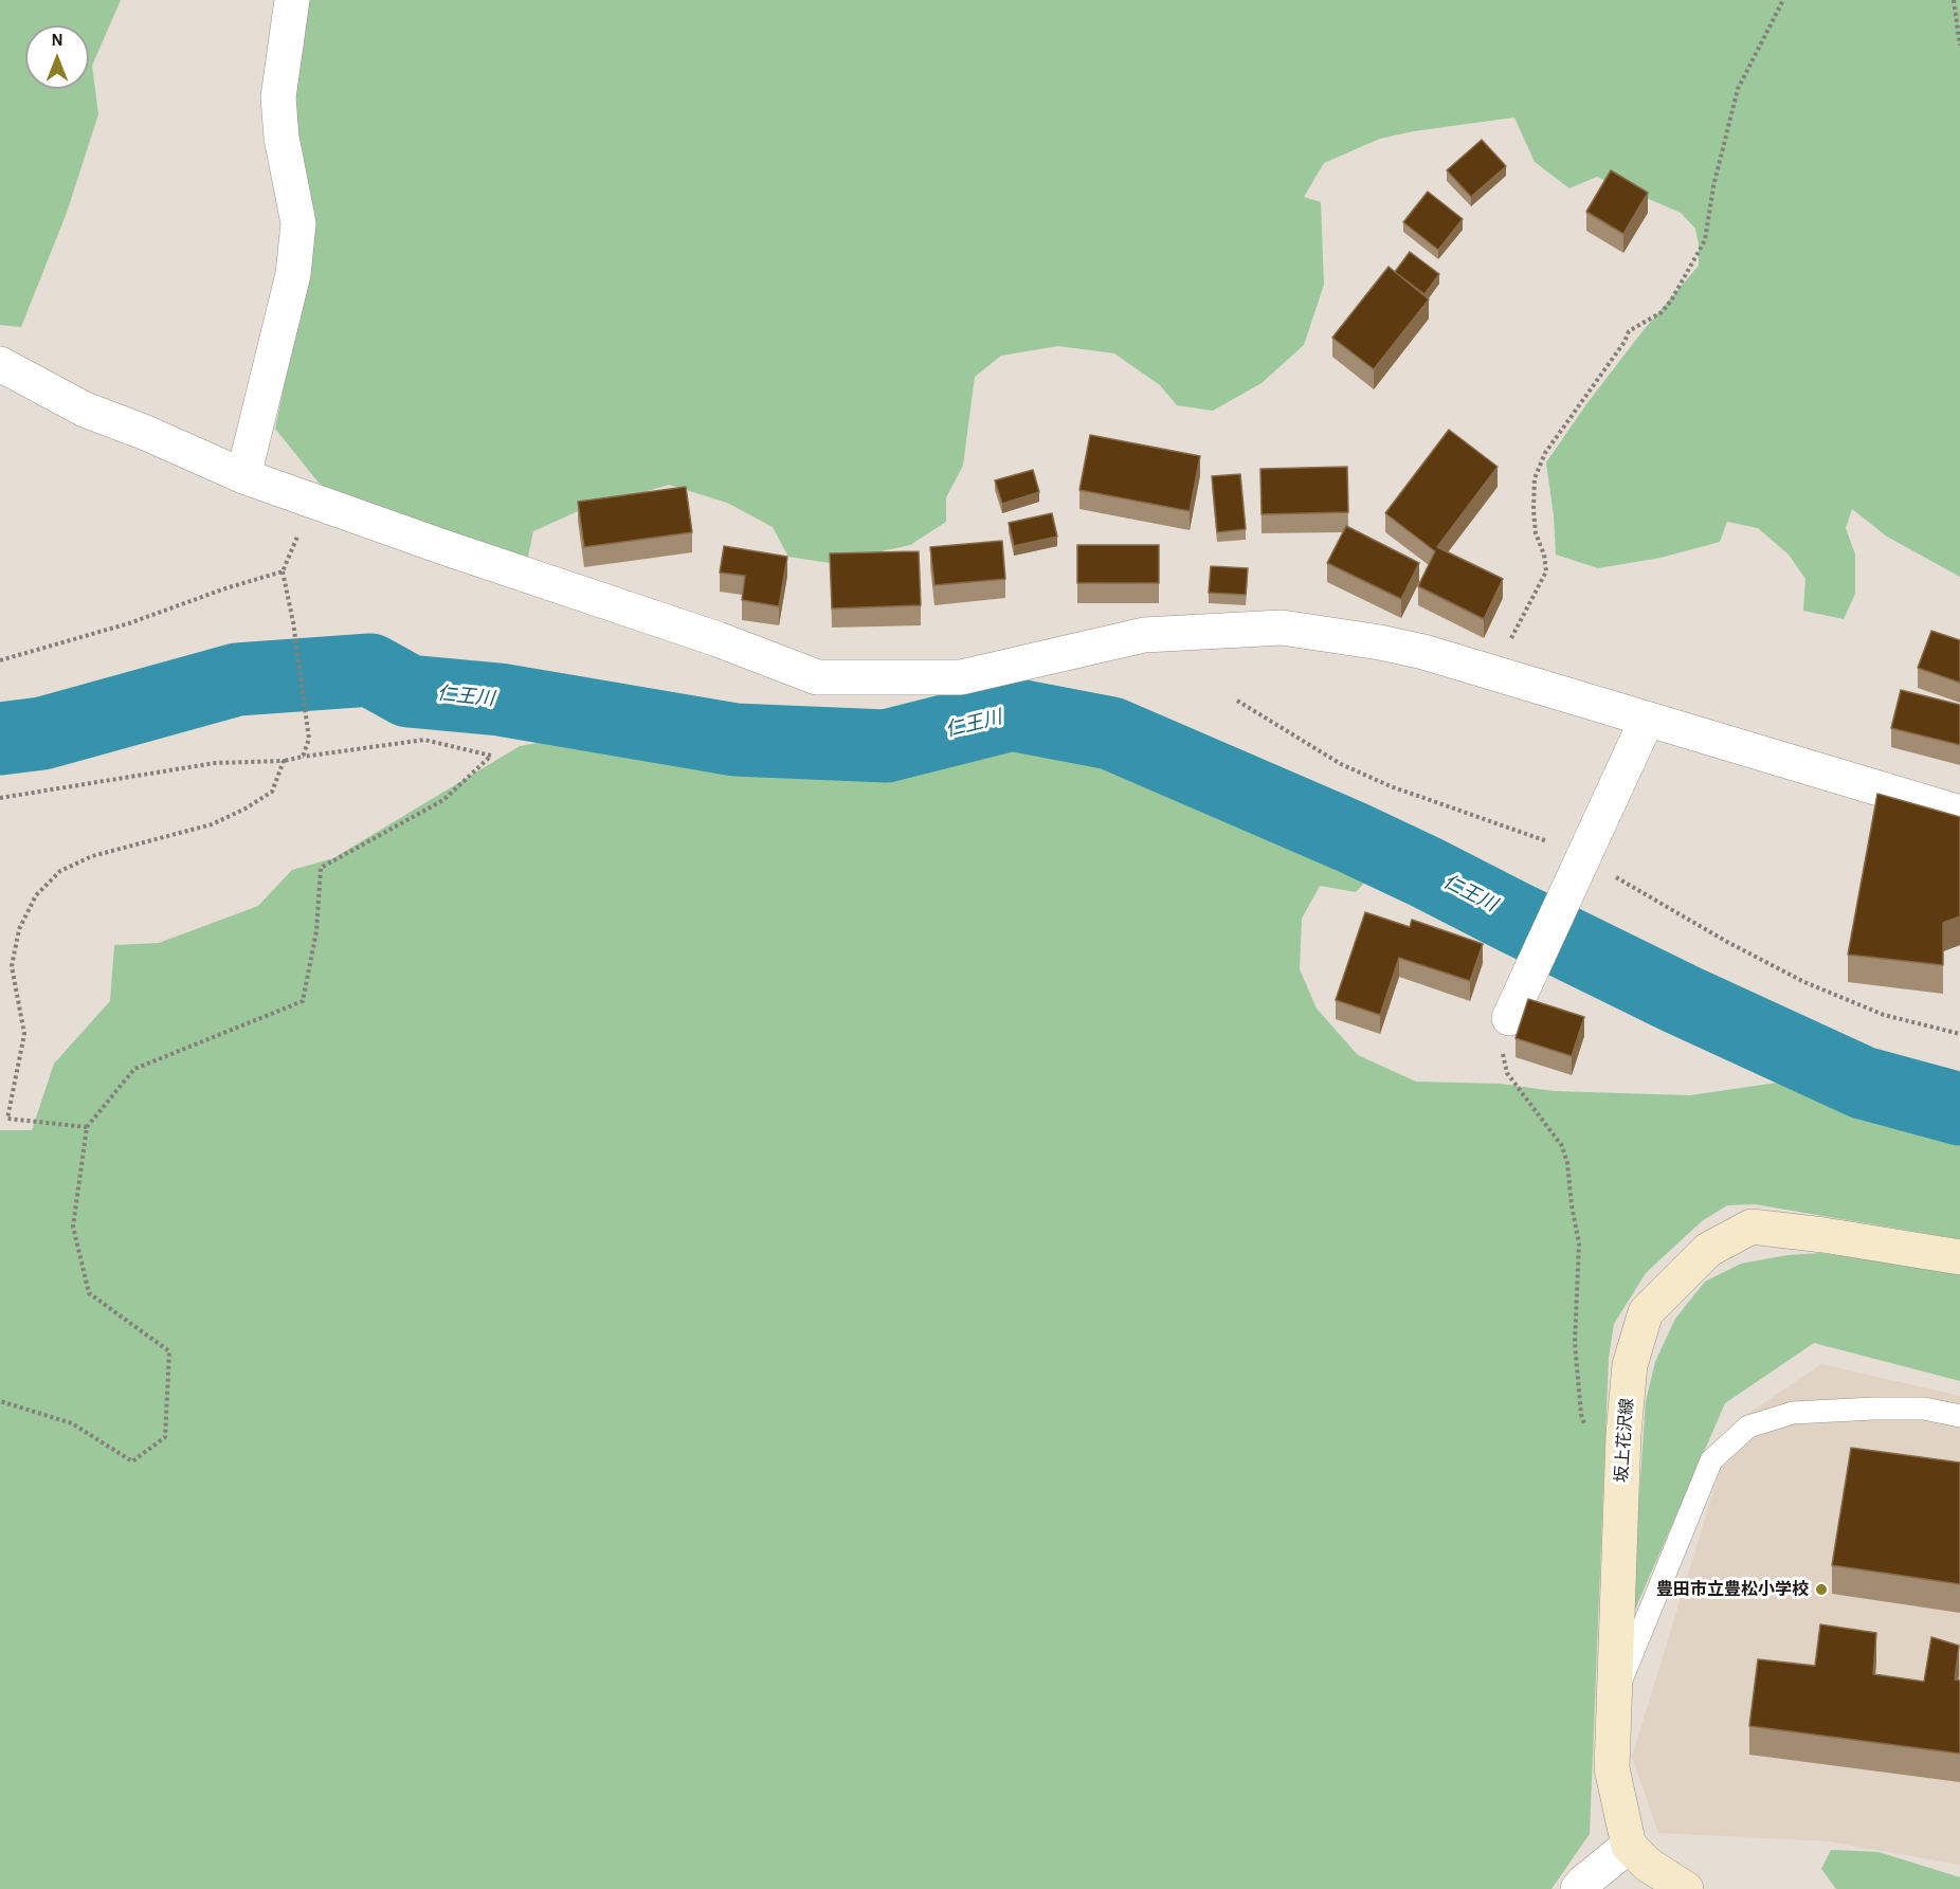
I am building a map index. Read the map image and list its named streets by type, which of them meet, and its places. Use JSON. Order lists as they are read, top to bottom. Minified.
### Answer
{"streets":{"main road":["坂上花沢線"]},"water":["仁王川"],"places":["豊田市立豊松小学校"],"north":"top"}
